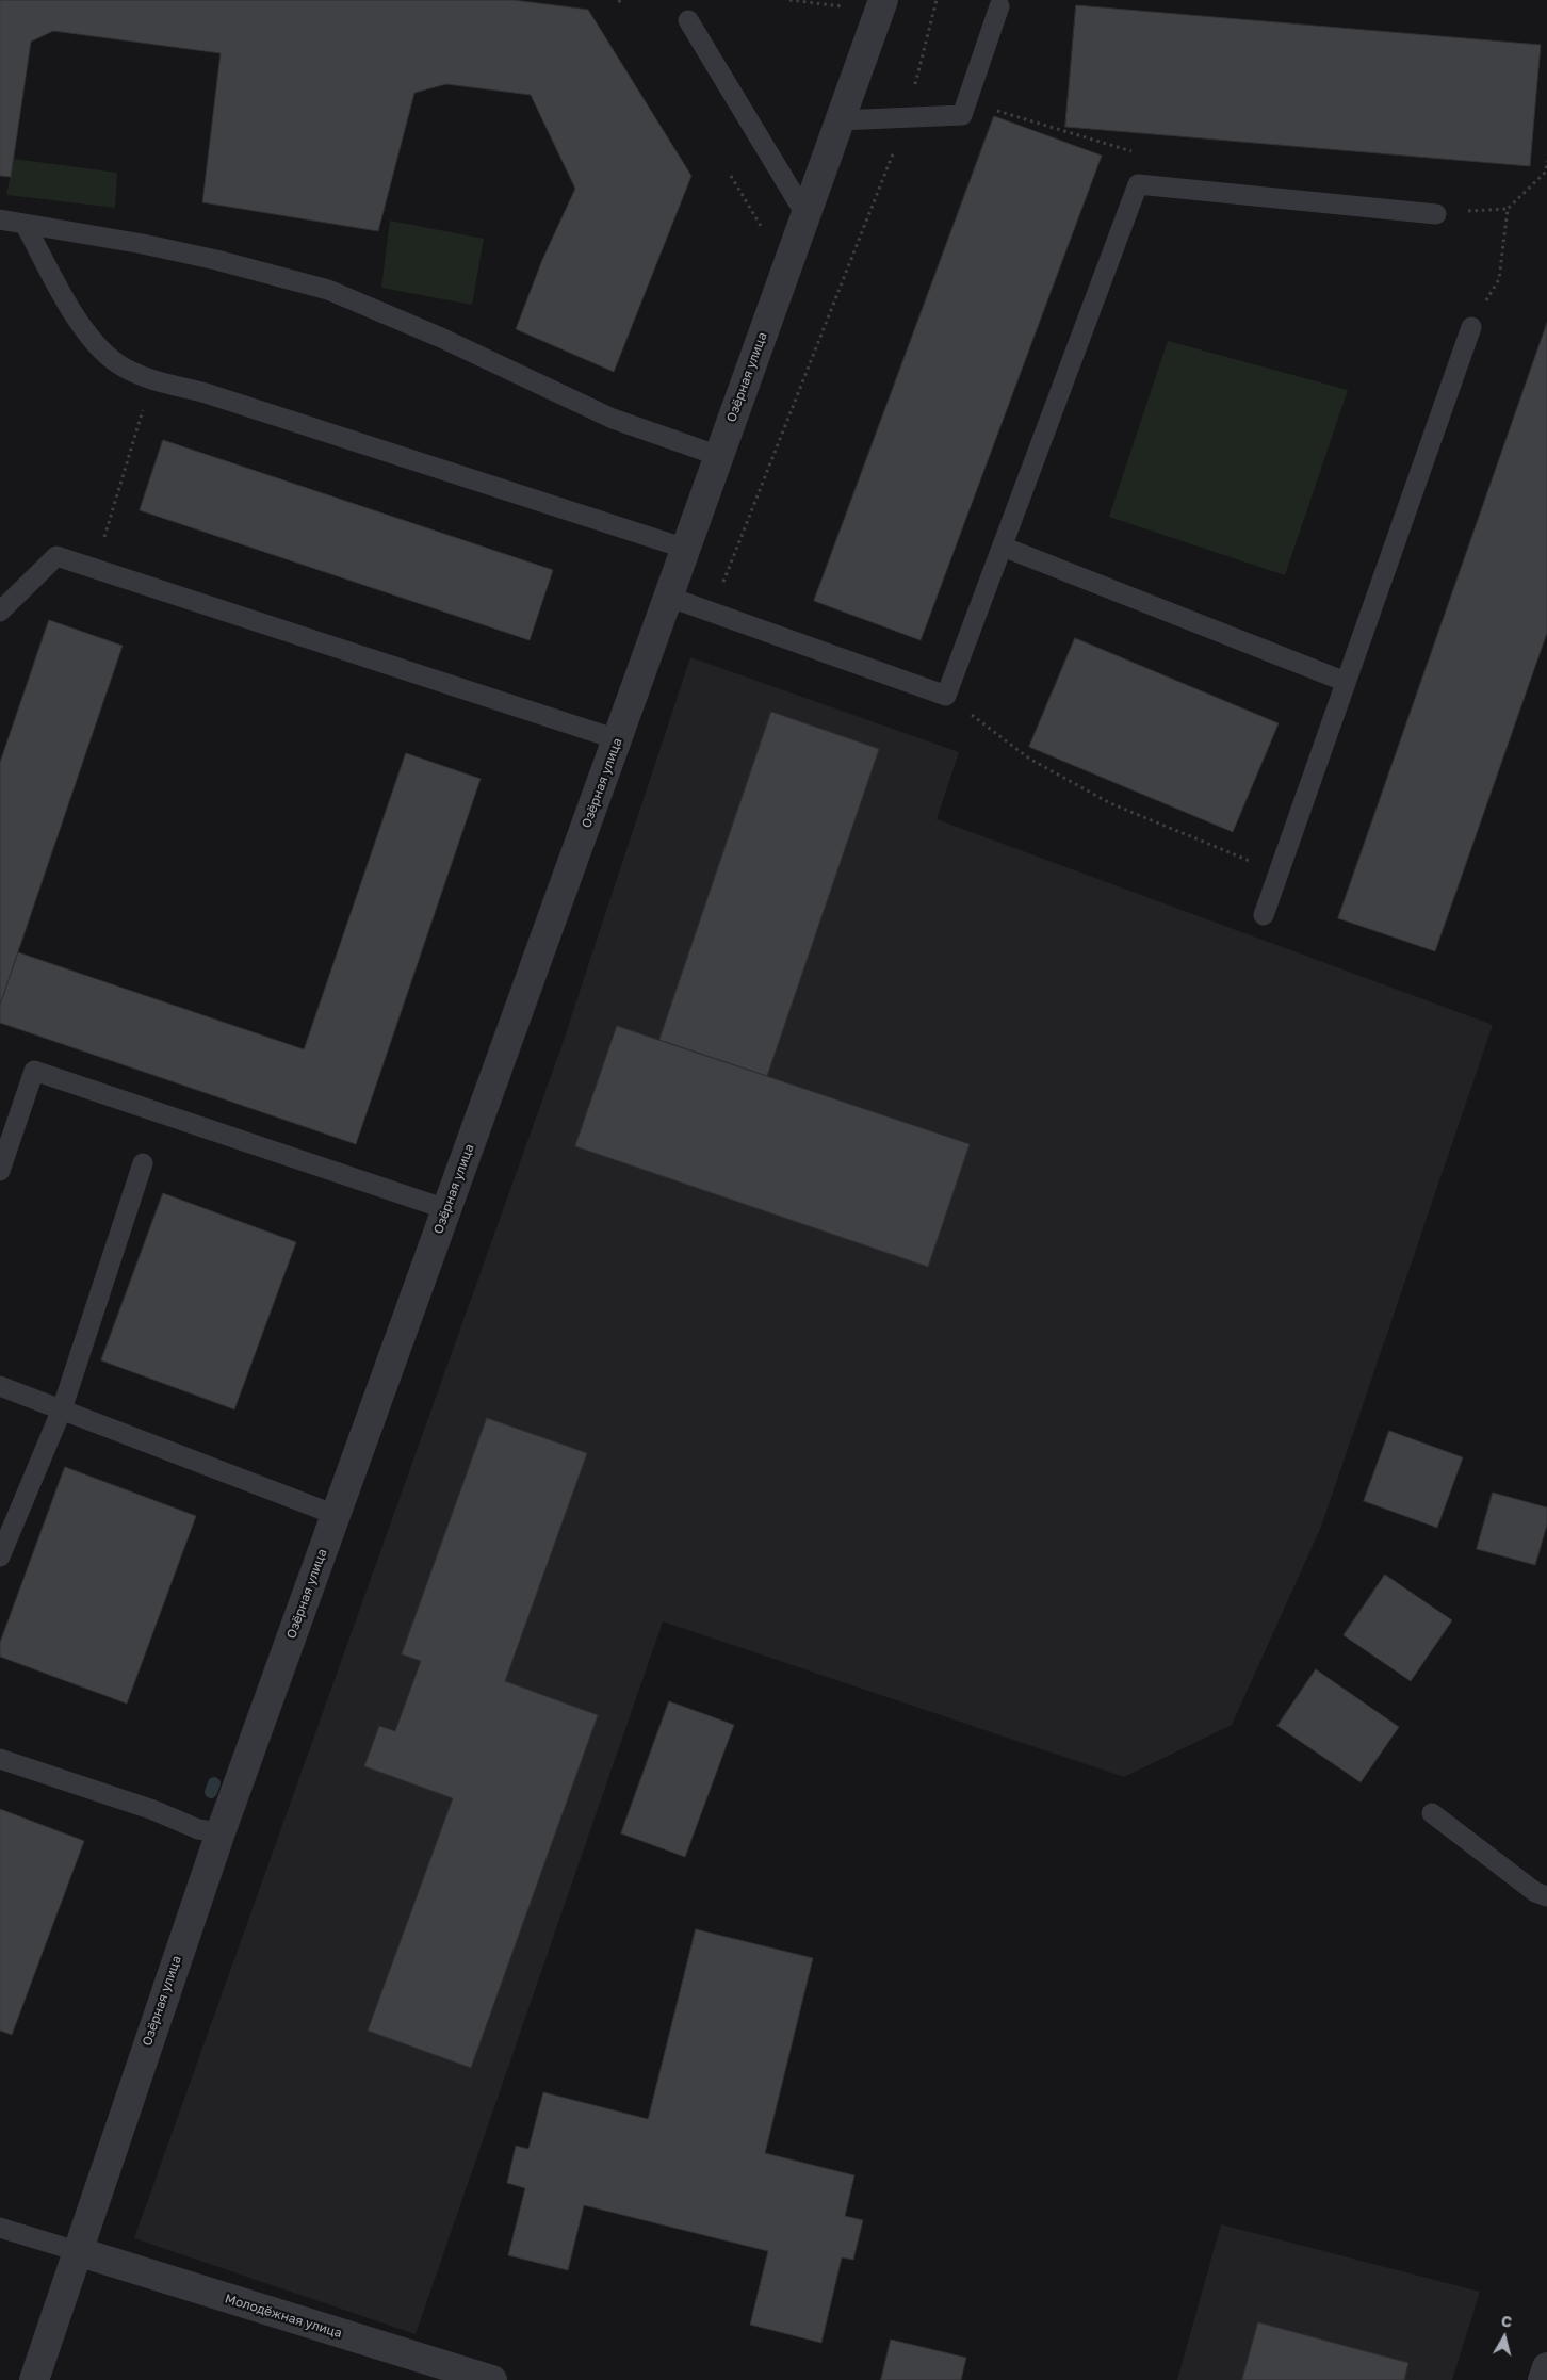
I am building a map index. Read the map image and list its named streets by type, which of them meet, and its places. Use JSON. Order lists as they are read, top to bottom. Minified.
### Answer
{"streets":{"street":["Озёрная улица","Молодёжная улица"]},"crossings":[["Озёрная улица","Молодёжная улица"]],"north":"top"}
